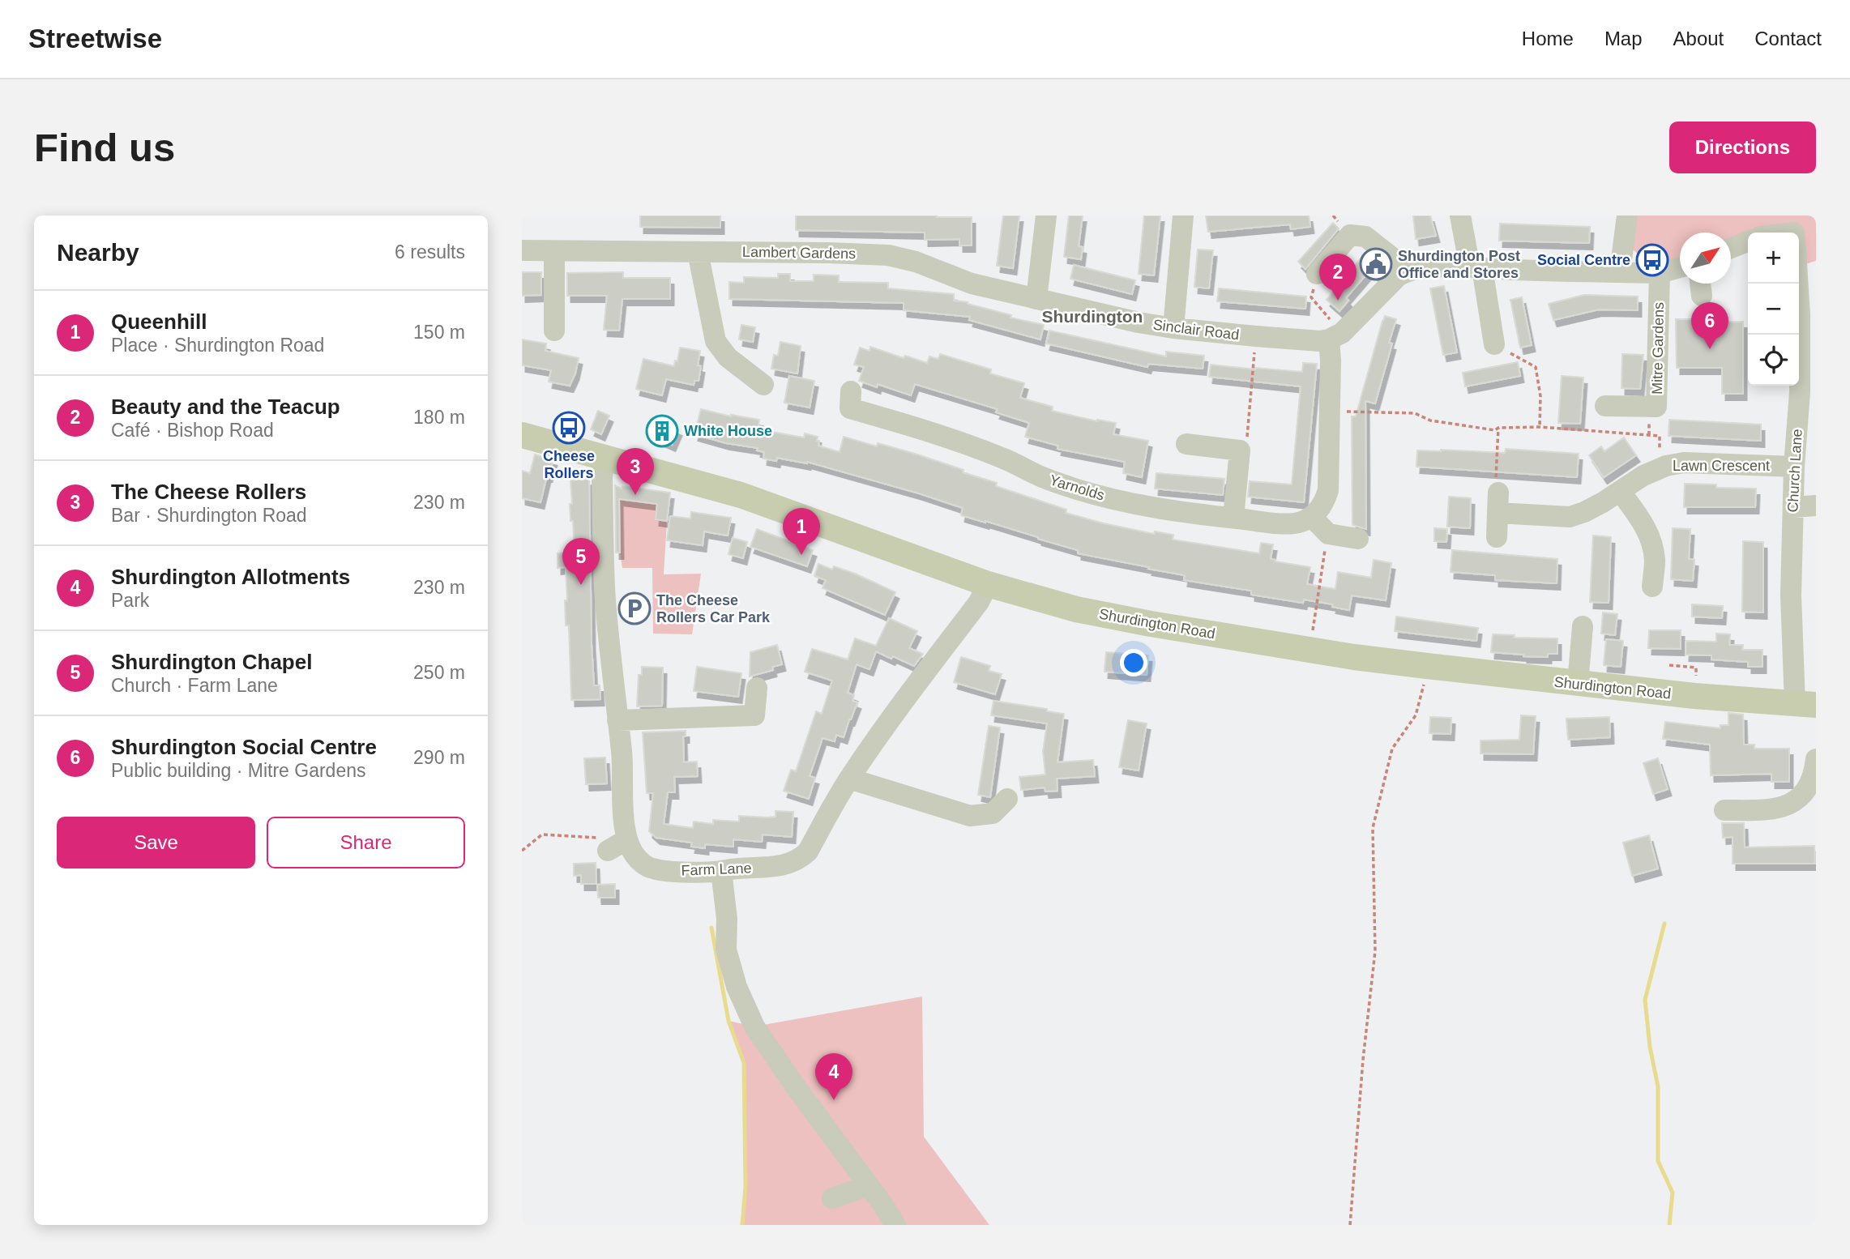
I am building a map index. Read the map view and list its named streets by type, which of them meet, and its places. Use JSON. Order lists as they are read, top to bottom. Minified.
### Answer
{"streets":{"main road":["Shurdington Road"],"street":["Lambert Gardens","Sinclair Road","Mitre Gardens","Lawn Crescent","Church Lane","Yarnolds","Farm Lane"]},"crossings":[["Lambert Gardens","Sinclair Road"],["Lawn Crescent","Church Lane"],["Church Lane","Shurdington Road"],["Shurdington Road","Farm Lane"]],"districts":["Shurdington"],"places":{"bus stop":["Social Centre","Cheese Rollers"],"public building":["Shurdington Post Office and Stores"],"building":["White House"],"parking":["The Cheese Rollers Car Park"]},"north":"top right","page":{"header":"Streetwise","nav":["Home","Map","About","Contact"],"buttons":["Directions",["Save","Share"]],"title":"Find us","heading":["Nearby","6 results"],"map_buttons":["+","−"],"pins":["2","6","3","1","5","4"],"list":[{"mark":"1","name":"Queenhill","note":"Place · Shurdington Road","value":"150 m"},{"mark":"2","name":"Beauty and the Teacup","note":"Café · Bishop Road","value":"180 m"},{"mark":"3","name":"The Cheese Rollers","note":"Bar · Shurdington Road","value":"230 m"},{"mark":"4","name":"Shurdington Allotments","note":"Park","value":"230 m"},{"mark":"5","name":"Shurdington Chapel","note":"Church · Farm Lane","value":"250 m"},{"mark":"6","name":"Shurdington Social Centre","note":"Public building · Mitre Gardens","value":"290 m"}]}}
